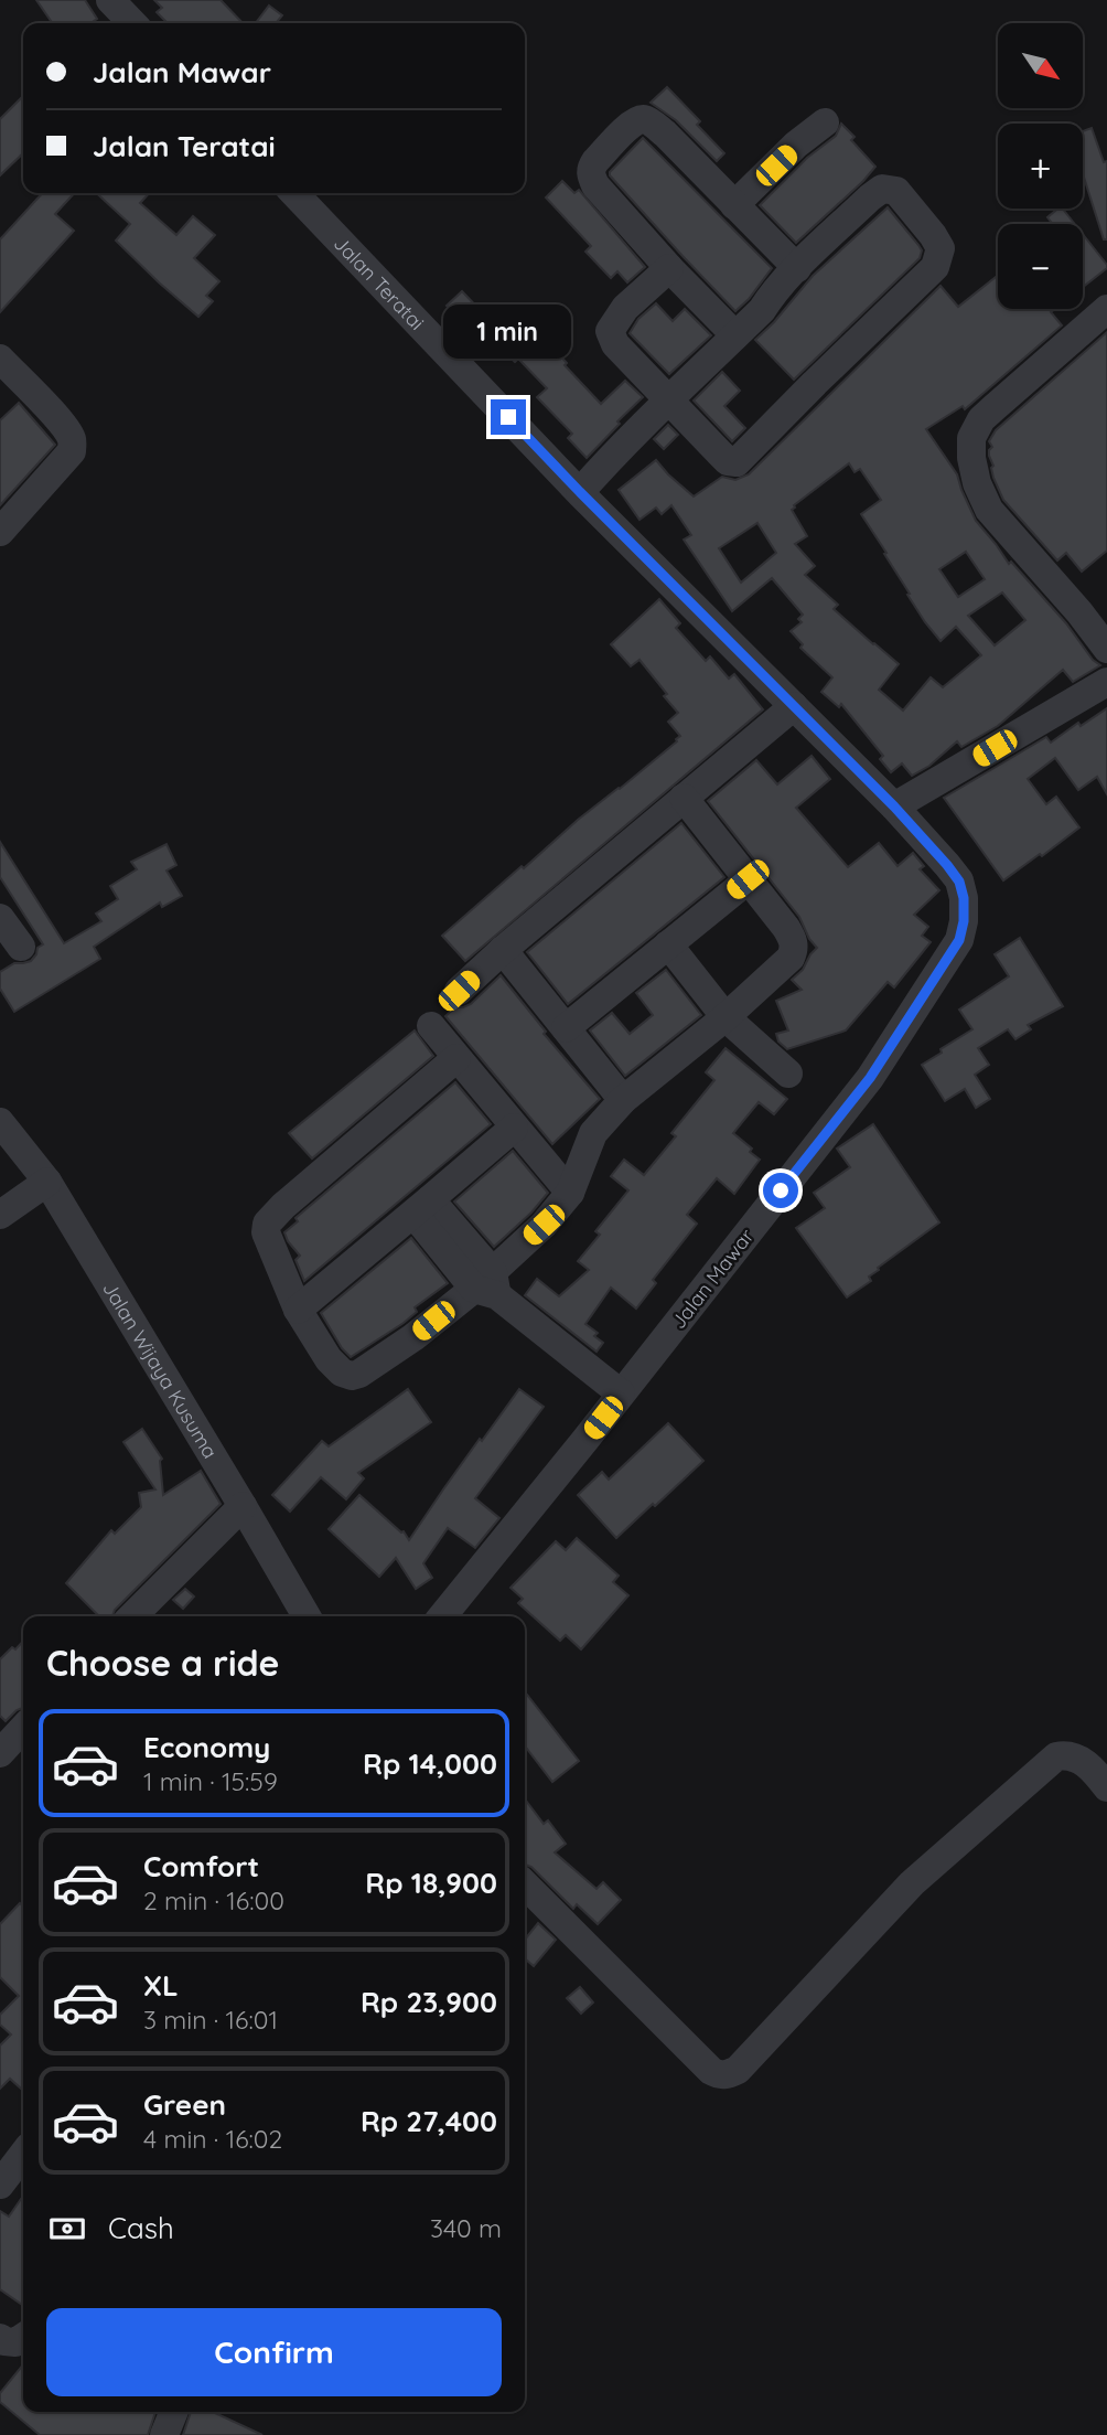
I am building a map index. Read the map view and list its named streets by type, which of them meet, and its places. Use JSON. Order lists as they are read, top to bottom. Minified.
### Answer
{"streets":{"street":["Jalan Teratai","Jalan Mawar","Jalan Wijaya Kusuma"]},"crossings":[["Jalan Teratai","Jalan Mawar"]],"north":"bottom right","page":{"map_buttons":["+","−"],"banner":["Jalan Mawar","Jalan Teratai"],"bubble":"1 min","heading":"Choose a ride","list":[{"name":"Economy","note":"1 min · 15:59","value":"Rp 14,000"},{"name":"Comfort","note":"2 min · 16:00","value":"Rp 18,900"},{"name":"XL","note":"3 min · 16:01","value":"Rp 23,900"},{"name":"Green","note":"4 min · 16:02","value":"Rp 27,400"}],"pay":["Cash","340 m"],"buttons":"Confirm"}}
